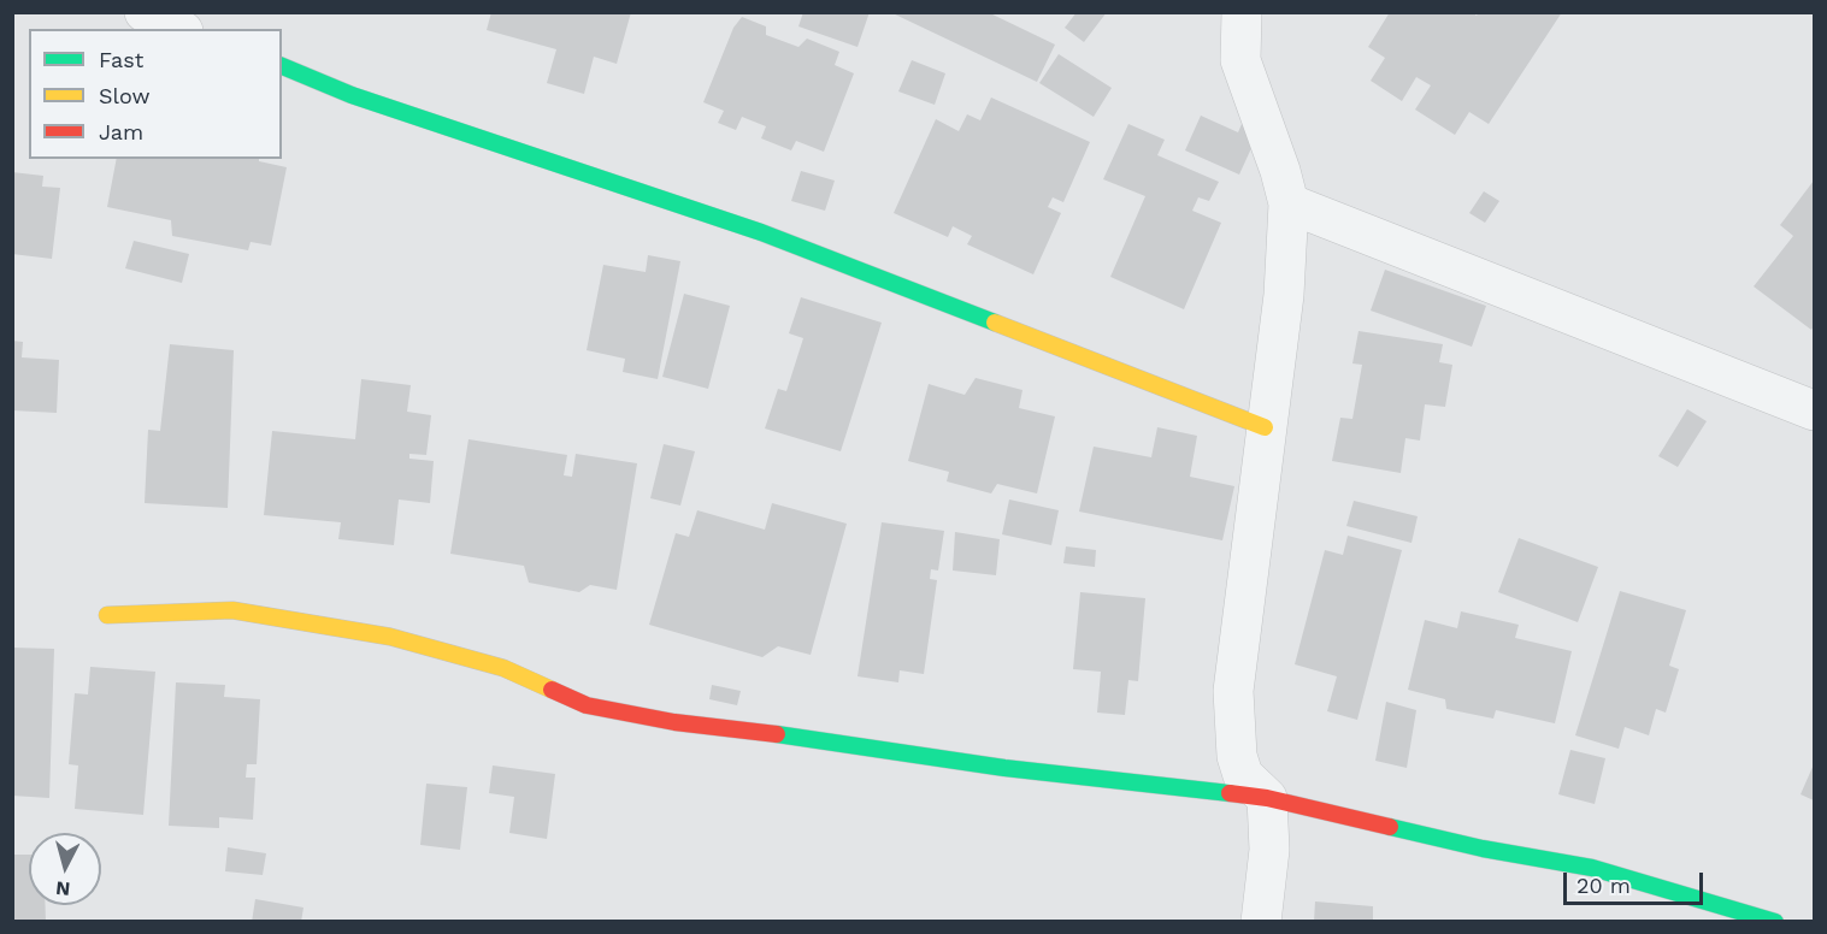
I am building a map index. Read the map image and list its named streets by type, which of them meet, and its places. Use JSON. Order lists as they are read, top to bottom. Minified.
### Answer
{"legend":["Fast","Slow","Jam"],"scale_bar":"20 m","north":"bottom"}
